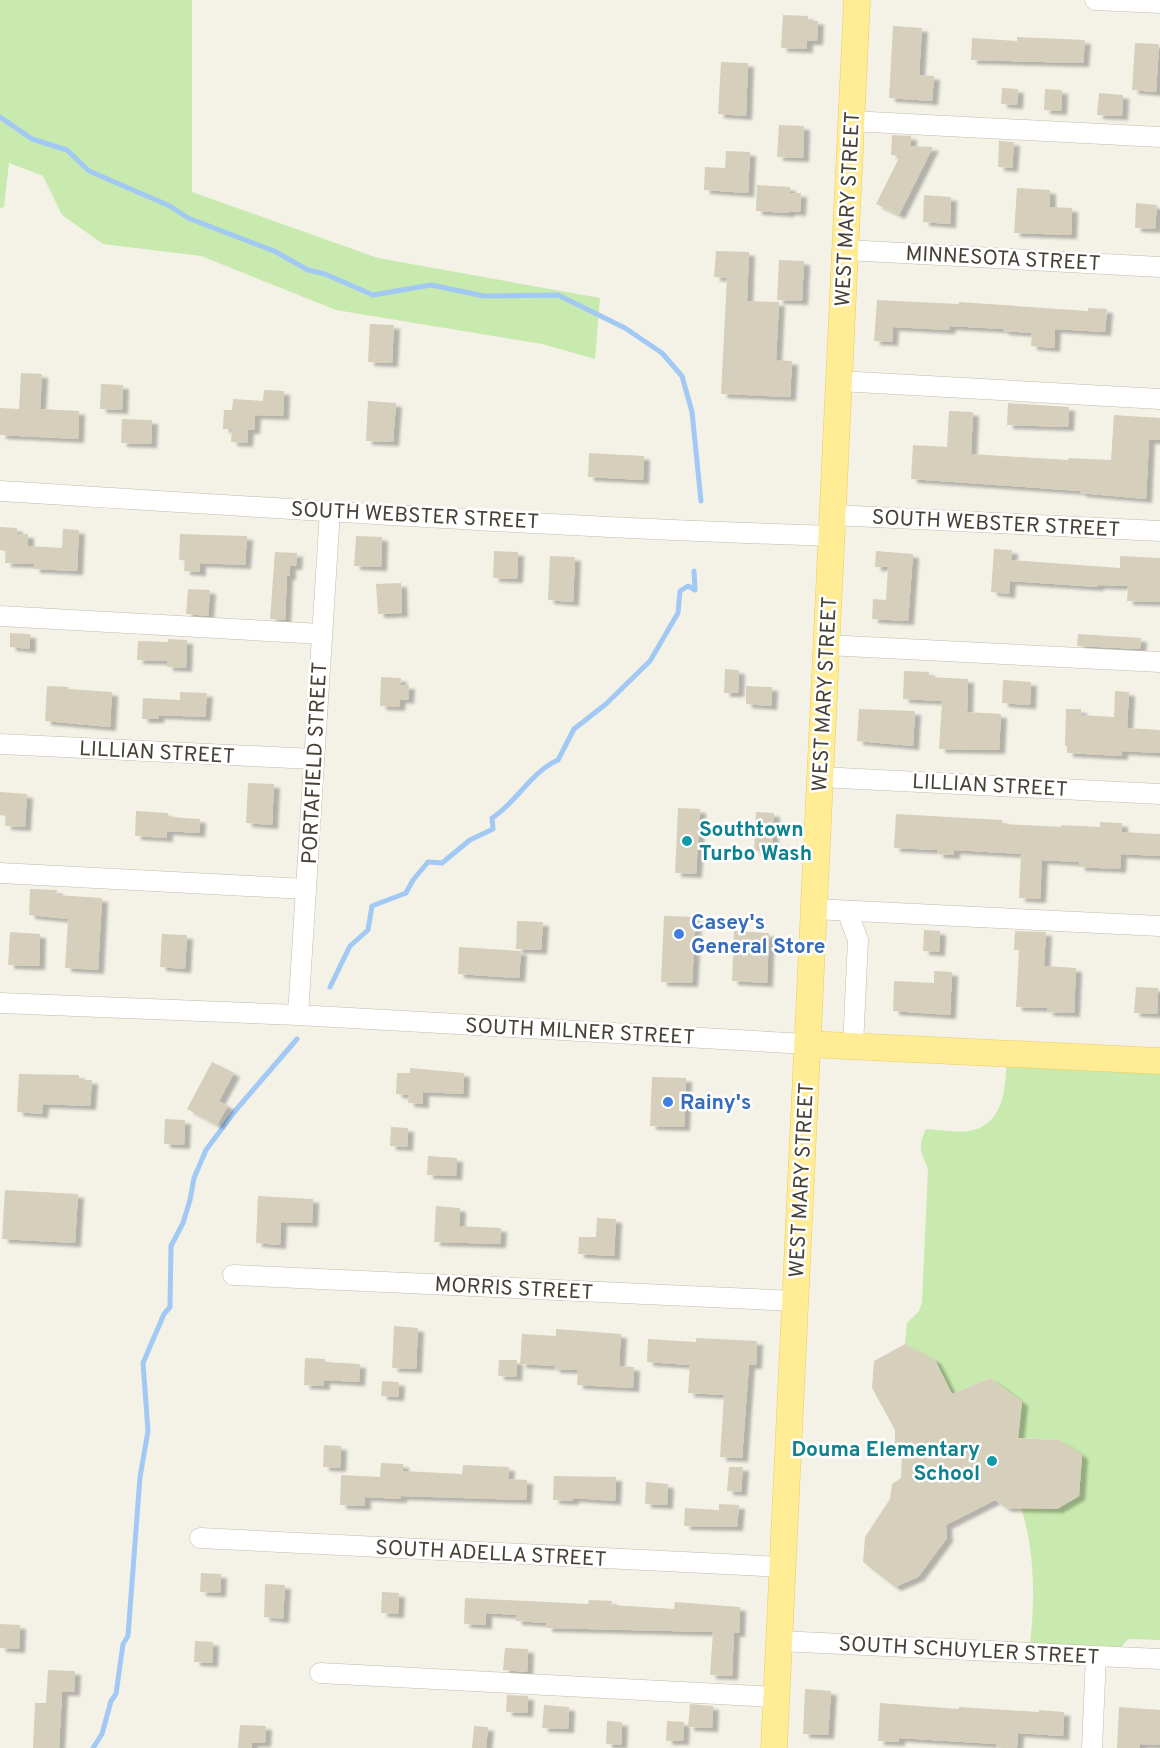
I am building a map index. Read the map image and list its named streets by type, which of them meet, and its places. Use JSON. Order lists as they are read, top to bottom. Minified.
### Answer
{"streets":{"main road":["WEST MARY STREET","SOUTH MILNER STREET"],"street":["MINNESOTA STREET","SOUTH WEBSTER STREET","LILLIAN STREET","PORTAFIELD STREET","MORRIS STREET","SOUTH ADELLA STREET","SOUTH SCHUYLER STREET"]},"crossings":[["WEST MARY STREET","MINNESOTA STREET"],["WEST MARY STREET","SOUTH WEBSTER STREET"],["WEST MARY STREET","LILLIAN STREET"],["WEST MARY STREET","SOUTH MILNER STREET"],["WEST MARY STREET","MORRIS STREET"],["WEST MARY STREET","SOUTH ADELLA STREET"],["WEST MARY STREET","SOUTH SCHUYLER STREET"],["SOUTH WEBSTER STREET","PORTAFIELD STREET"],["LILLIAN STREET","PORTAFIELD STREET"],["PORTAFIELD STREET","SOUTH MILNER STREET"]],"places":["Southtown Turbo Wash","Casey's General Store","Rainy's","Douma Elementary School"]}
